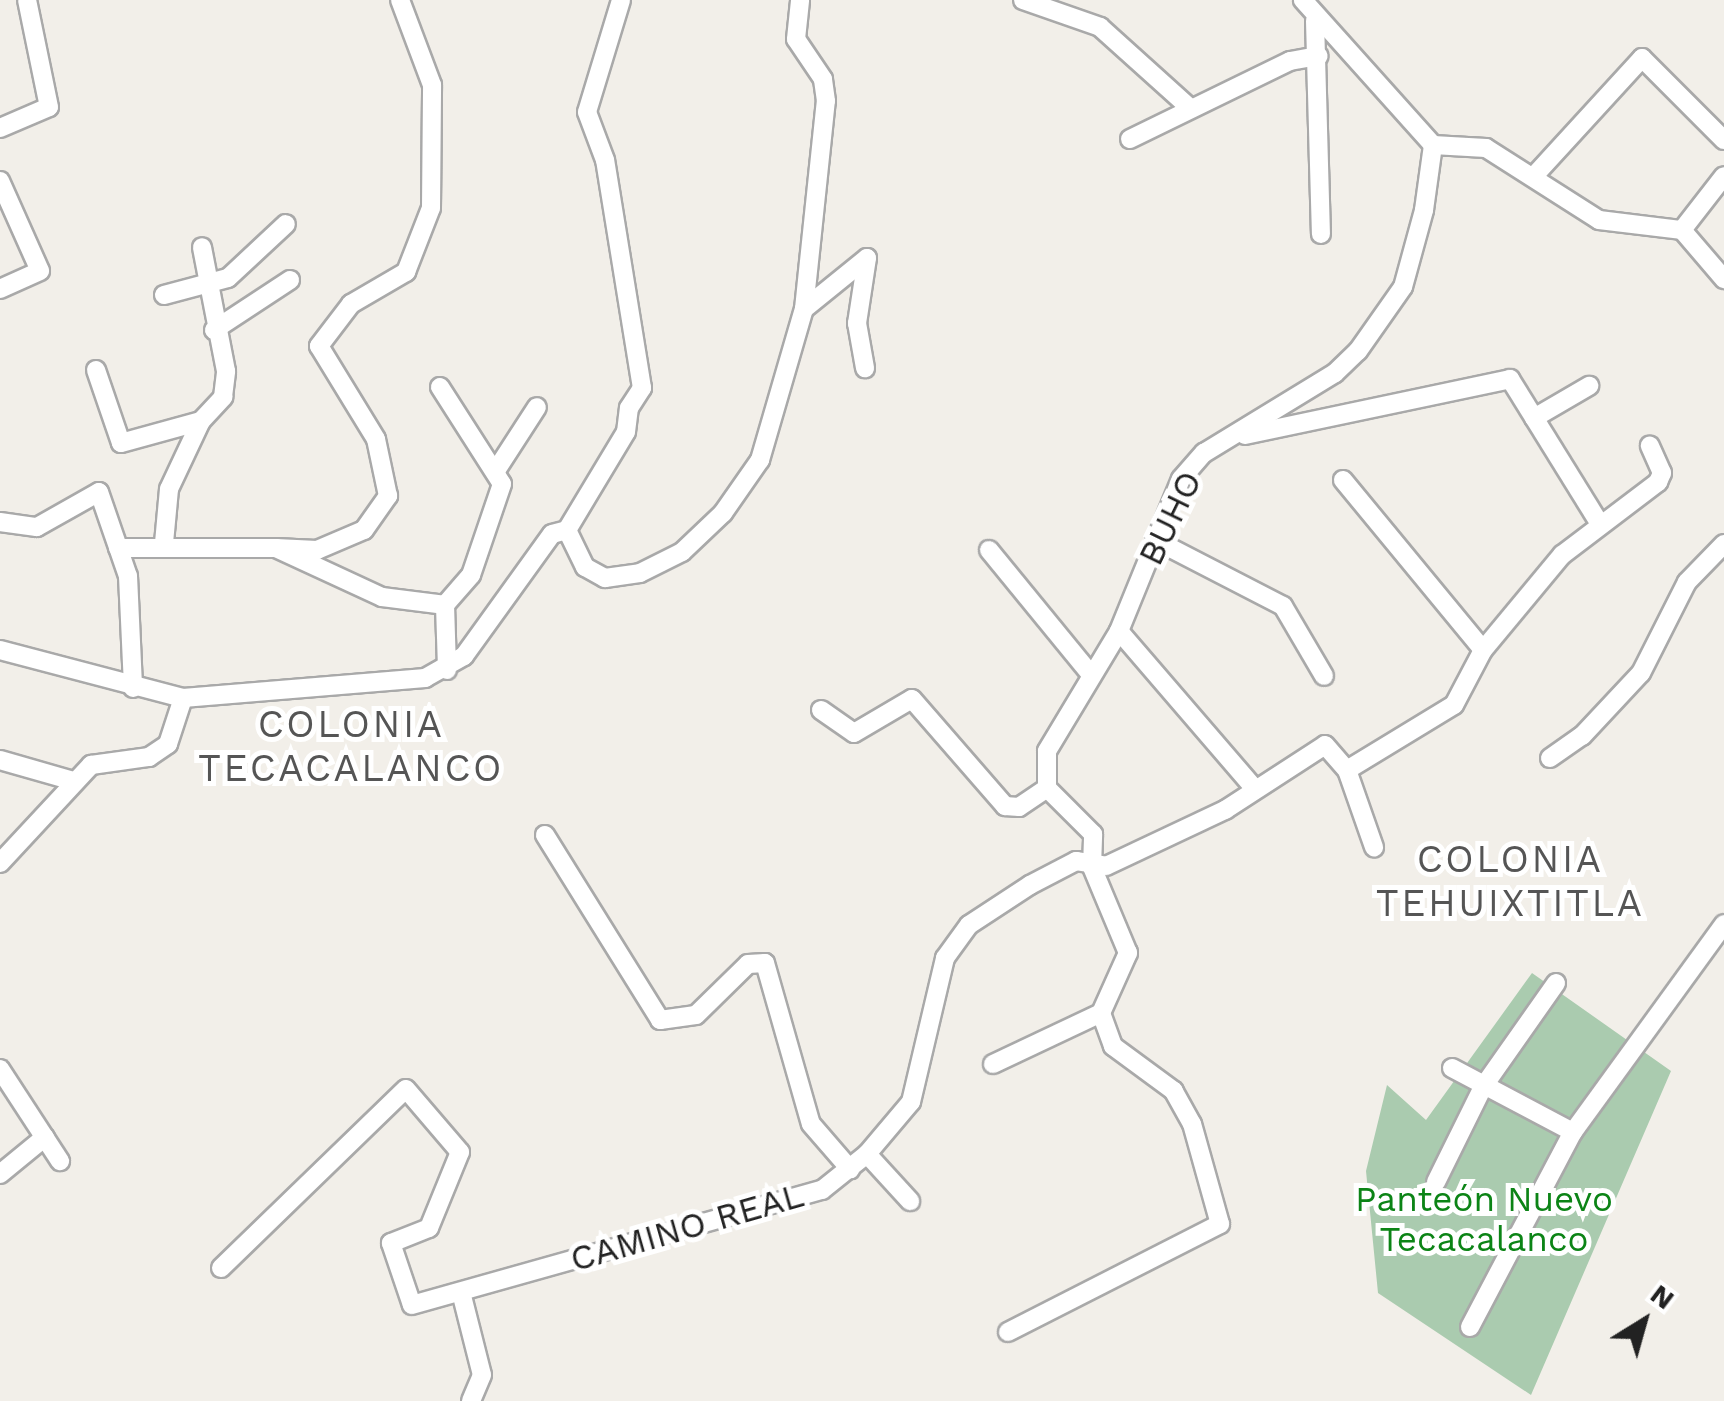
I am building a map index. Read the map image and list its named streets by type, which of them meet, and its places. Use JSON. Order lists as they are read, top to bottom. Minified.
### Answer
{"streets":{"street":["BUHO","CAMINO REAL"]},"districts":["COLONIA TECACALANCO","COLONIA TEHUIXTITLA"],"parks":["Panteón Nuevo Tecacalanco"],"north":"top right"}
